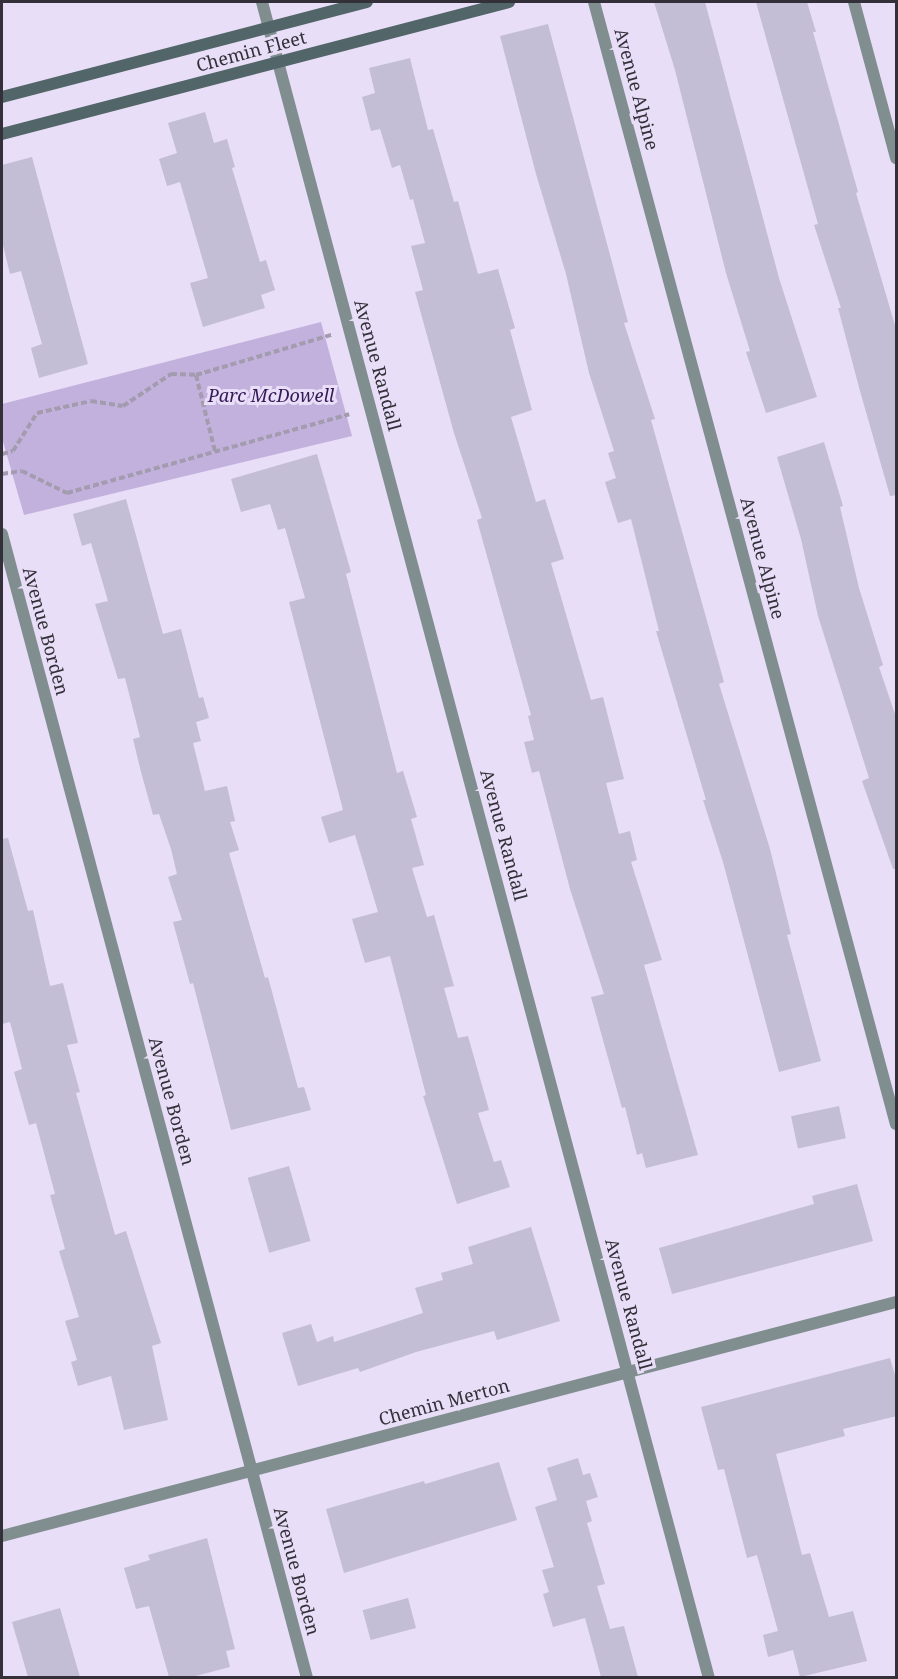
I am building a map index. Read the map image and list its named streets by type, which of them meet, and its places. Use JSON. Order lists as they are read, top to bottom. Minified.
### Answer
{"streets":{"main road":["Chemin Fleet"],"street":["Avenue Alpine","Avenue Randall","Avenue Borden","Chemin Merton"]},"crossings":[["Chemin Fleet","Avenue Randall"],["Avenue Randall","Chemin Merton"],["Avenue Borden","Chemin Merton"]],"parks":["Parc McDowell"]}
